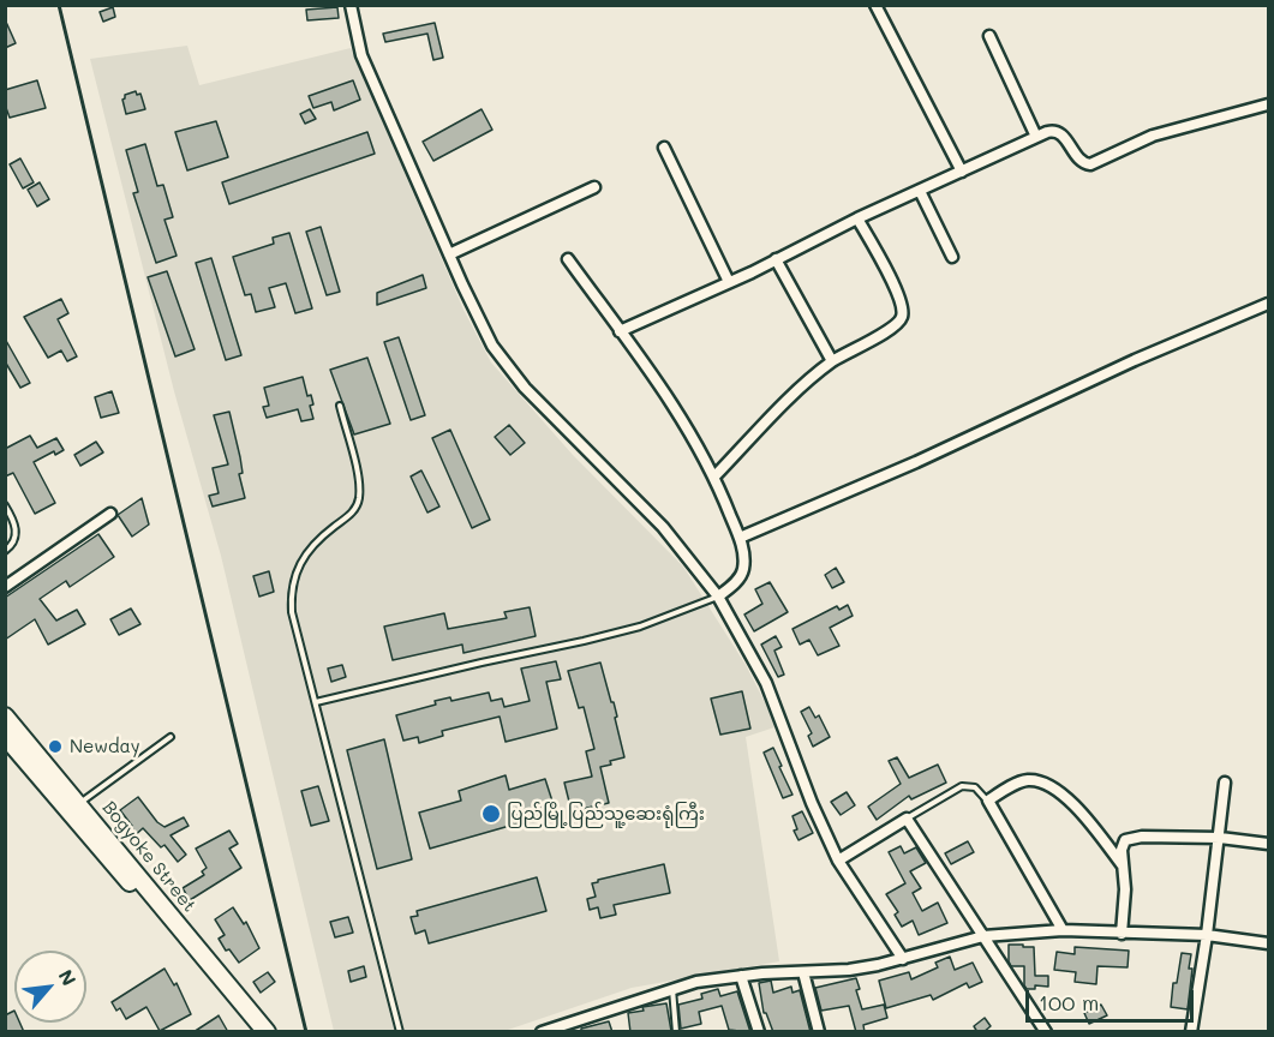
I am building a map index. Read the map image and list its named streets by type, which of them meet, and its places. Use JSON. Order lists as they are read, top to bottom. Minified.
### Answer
{"streets":{"main road":["Bogyoke Street"]},"places":["Newday","ပြည်မြို့ပြည်သူ့ဆေးရုံကြီး"],"scale_bar":"100 m","north":"top right"}
